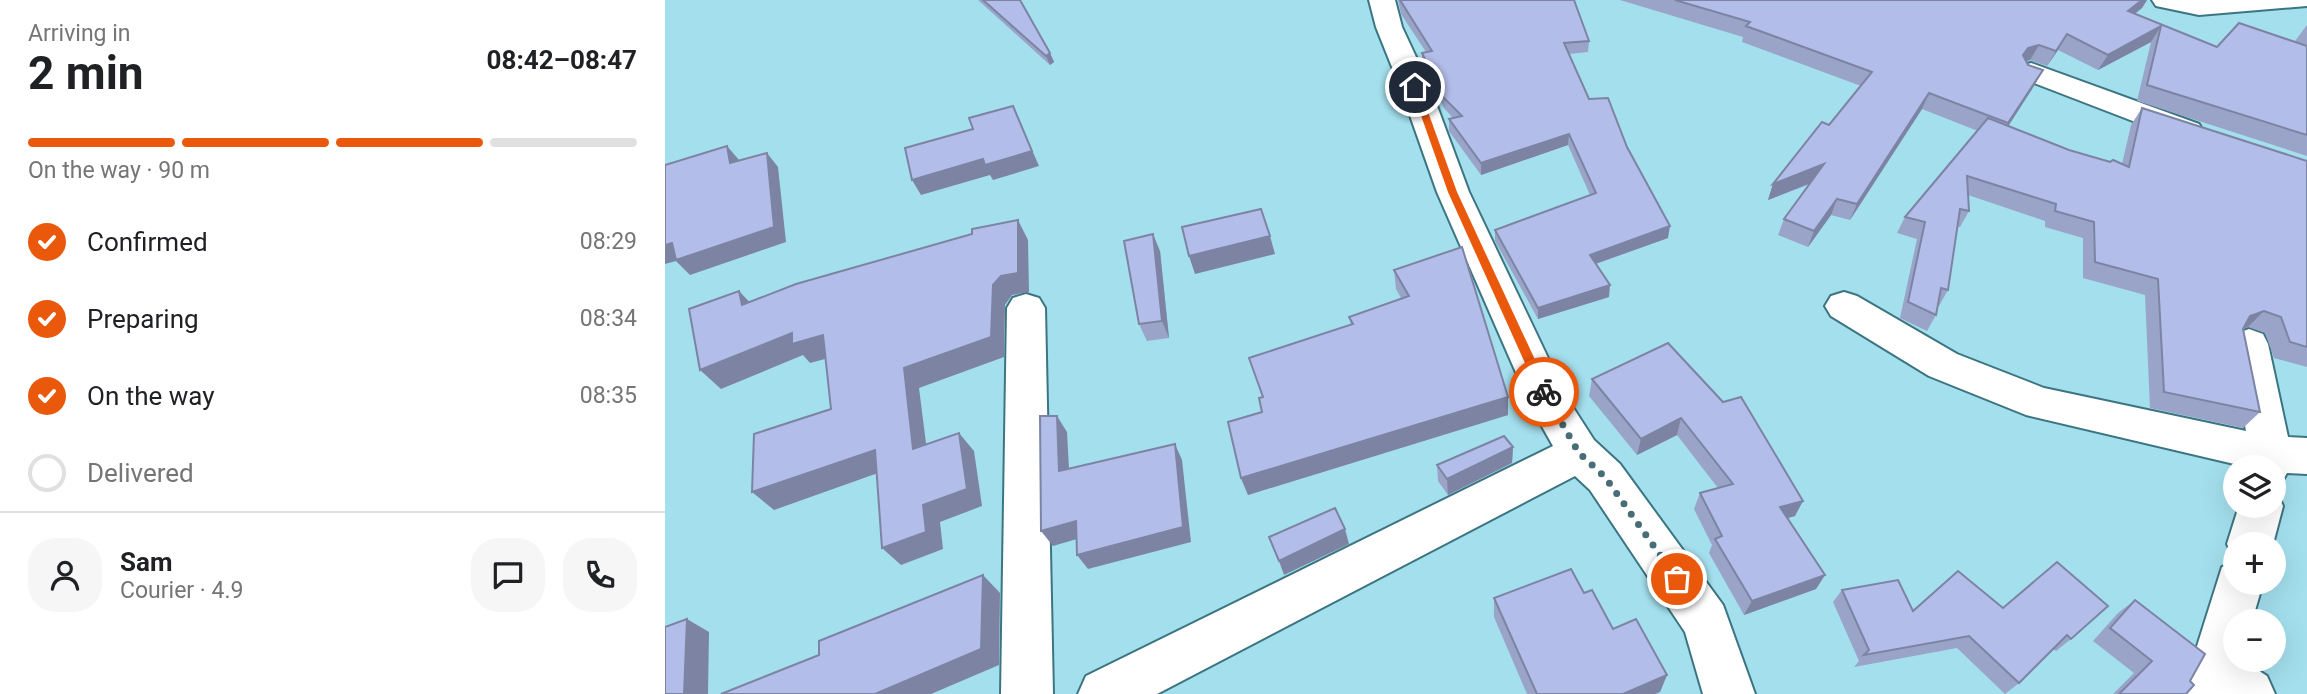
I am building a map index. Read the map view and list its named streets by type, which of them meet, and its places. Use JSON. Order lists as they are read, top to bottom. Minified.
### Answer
{"page":{"heading":["2 min","Arriving in","08:42–08:47"],"panel":["Sam","Courier · 4.9"],"bar":"On the way · 90 m","list":[["Confirmed","08:29"],["Preparing","08:34"],["On the way","08:35"],"Delivered"],"map_buttons":["+","−"]}}
